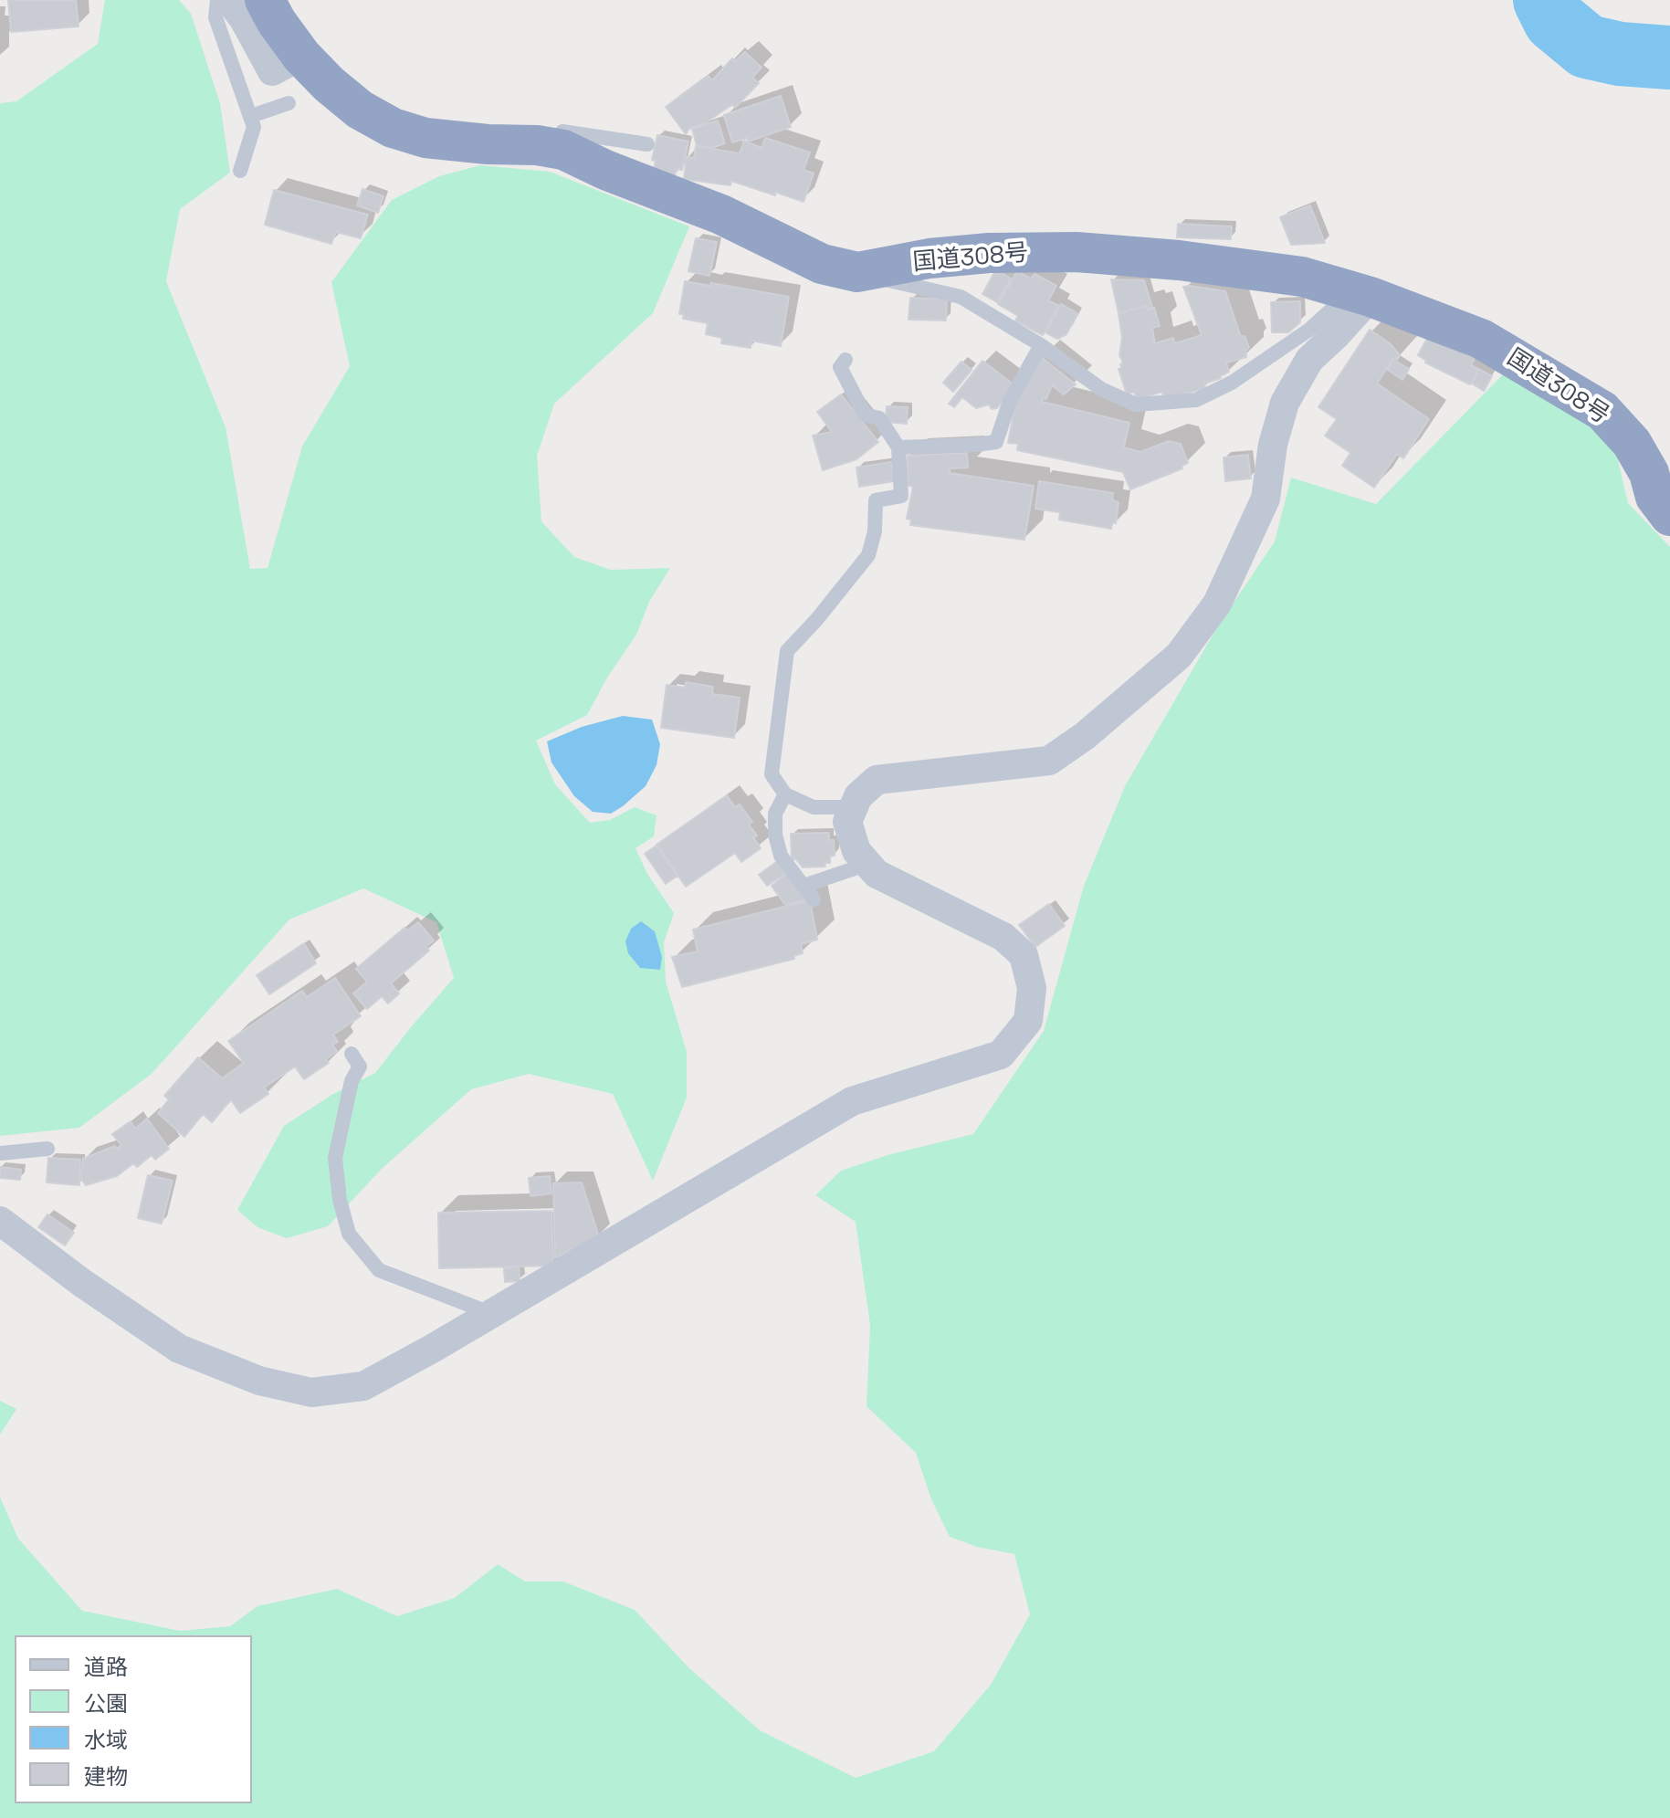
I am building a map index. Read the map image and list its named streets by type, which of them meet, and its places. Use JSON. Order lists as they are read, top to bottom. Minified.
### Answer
{"streets":{"highway":["国道308号"]},"legend":["道路","公園","水域","建物"]}
